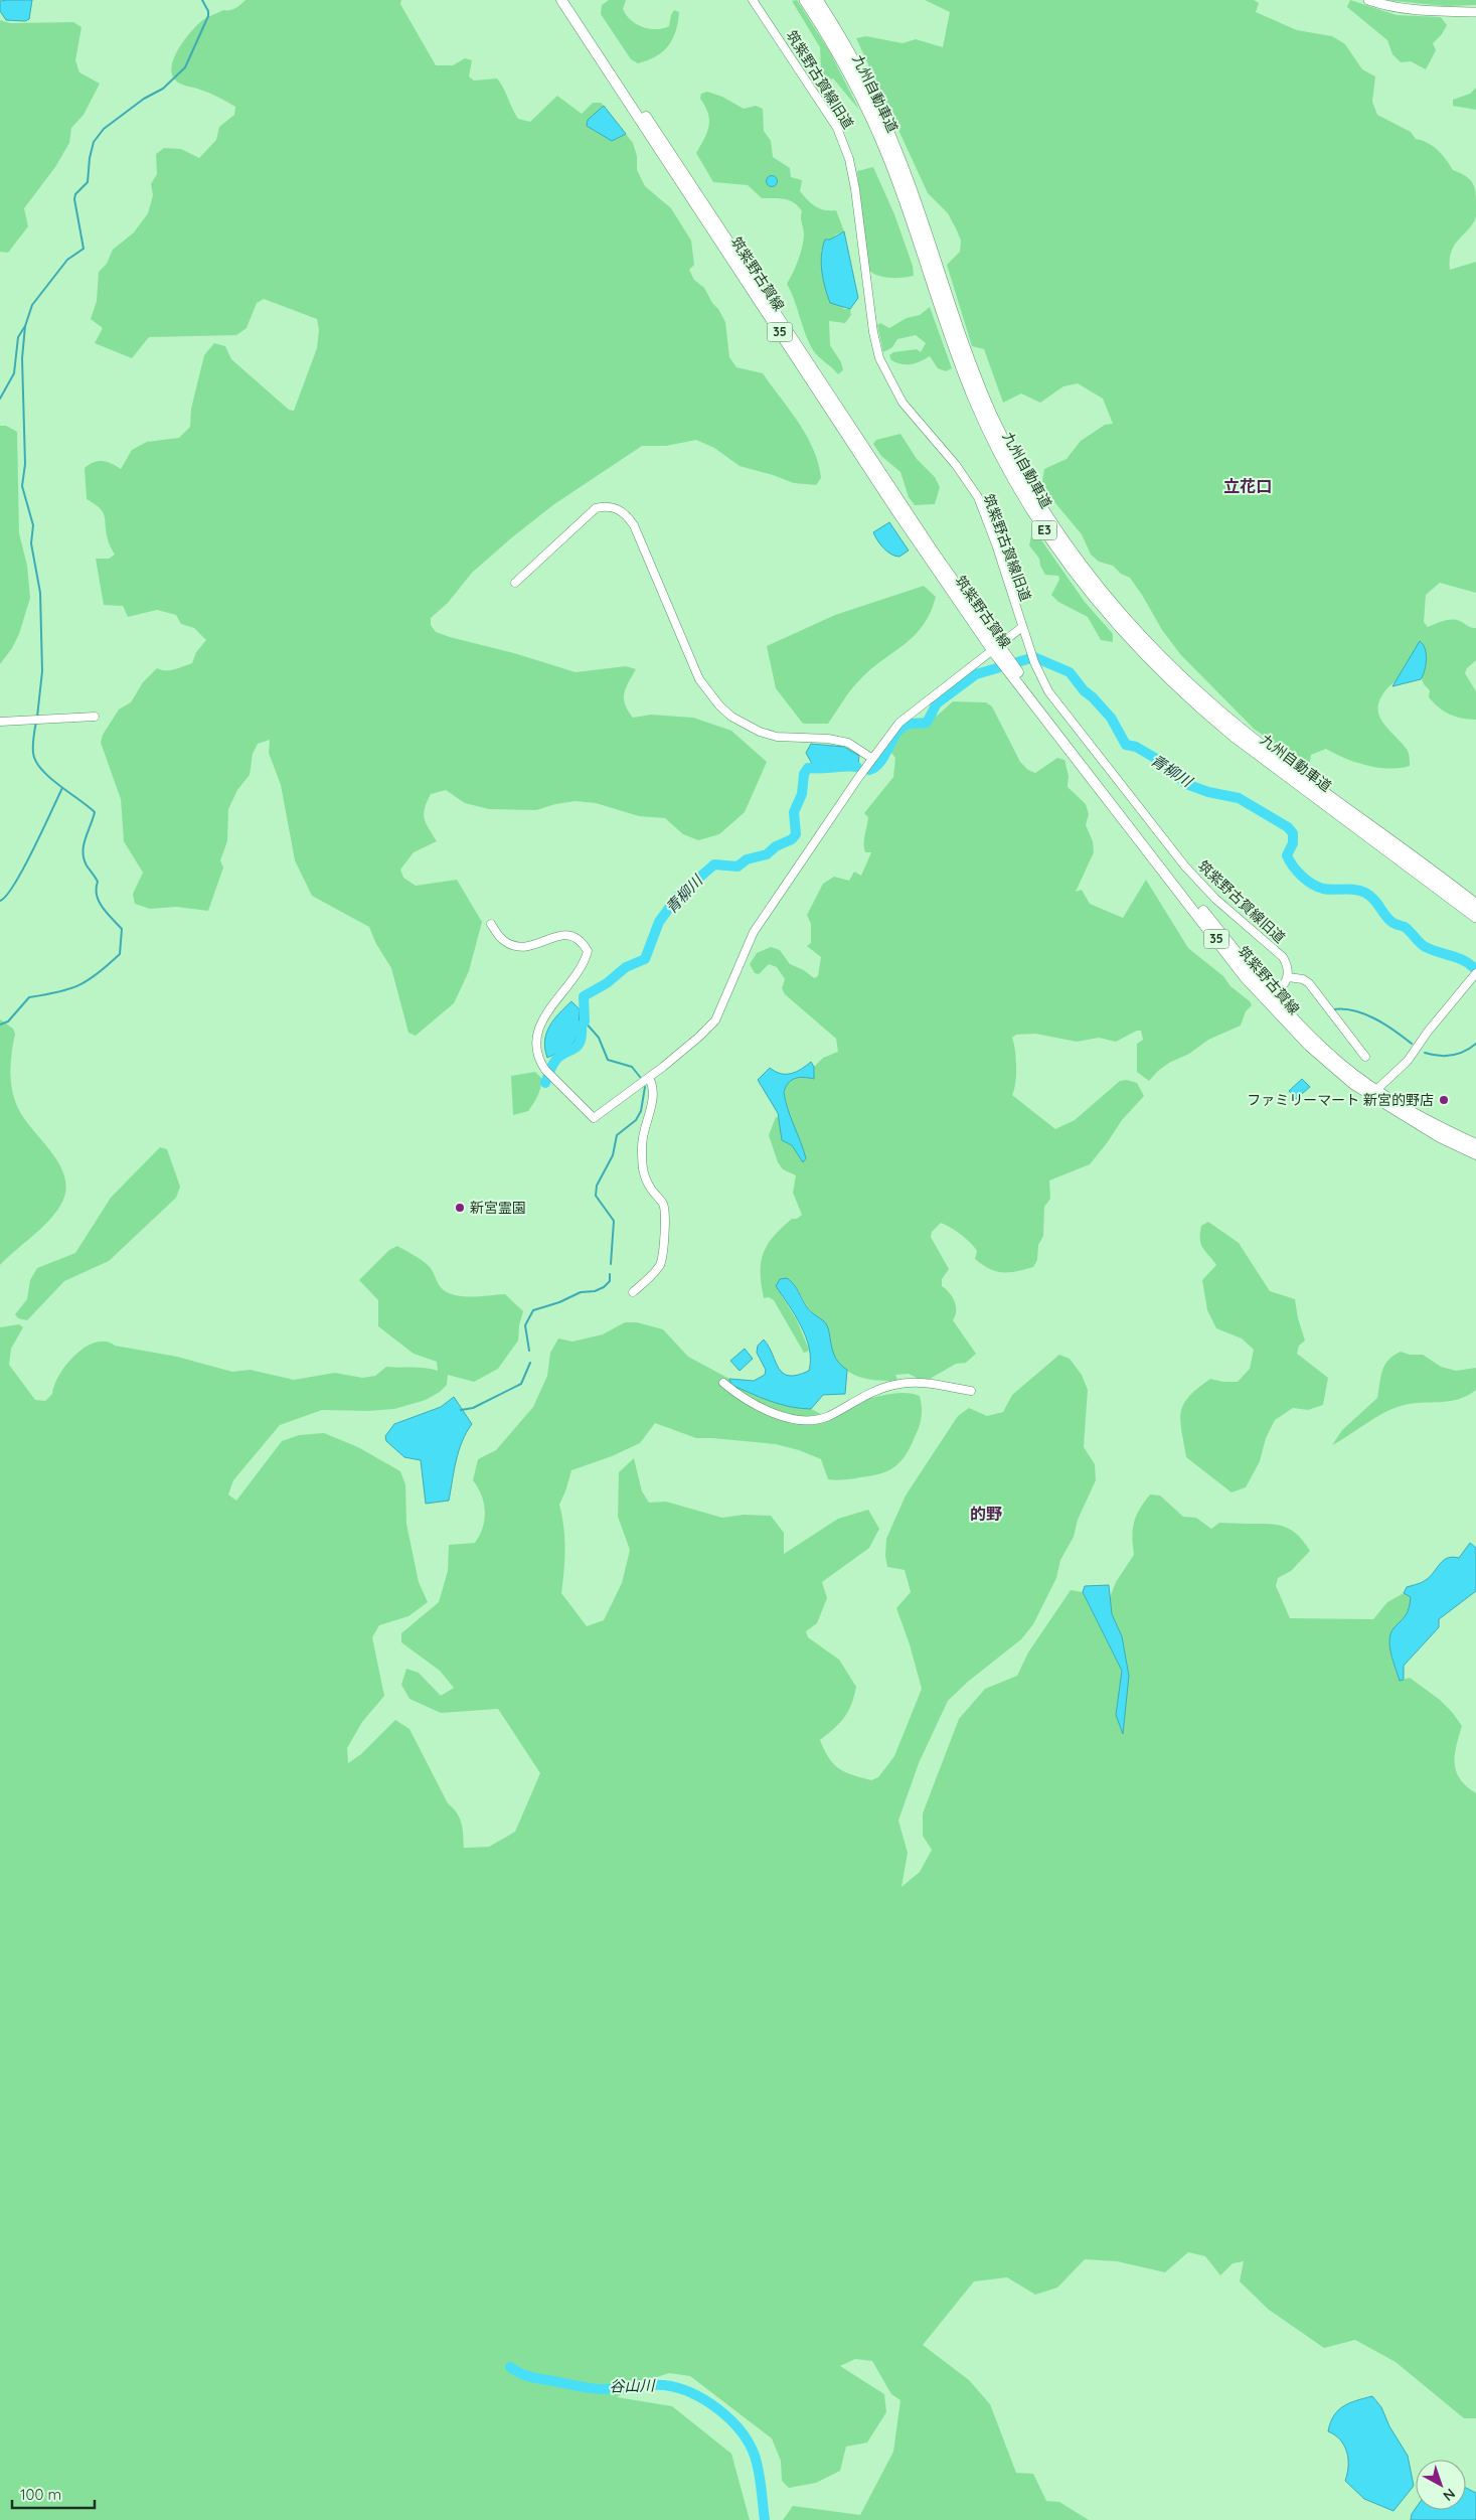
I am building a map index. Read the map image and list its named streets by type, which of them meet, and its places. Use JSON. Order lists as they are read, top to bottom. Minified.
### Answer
{"streets":{"highway":["九州自動車道","E3"],"main road":["筑紫野古賀線","35"],"street":["筑紫野古賀線旧道"]},"districts":["立花口","的野"],"water":["青柳川","谷山川"],"places":["ファミリーマート 新宮的野店","新宮霊園"],"scale_bar":"100 m","north":"bottom right"}
